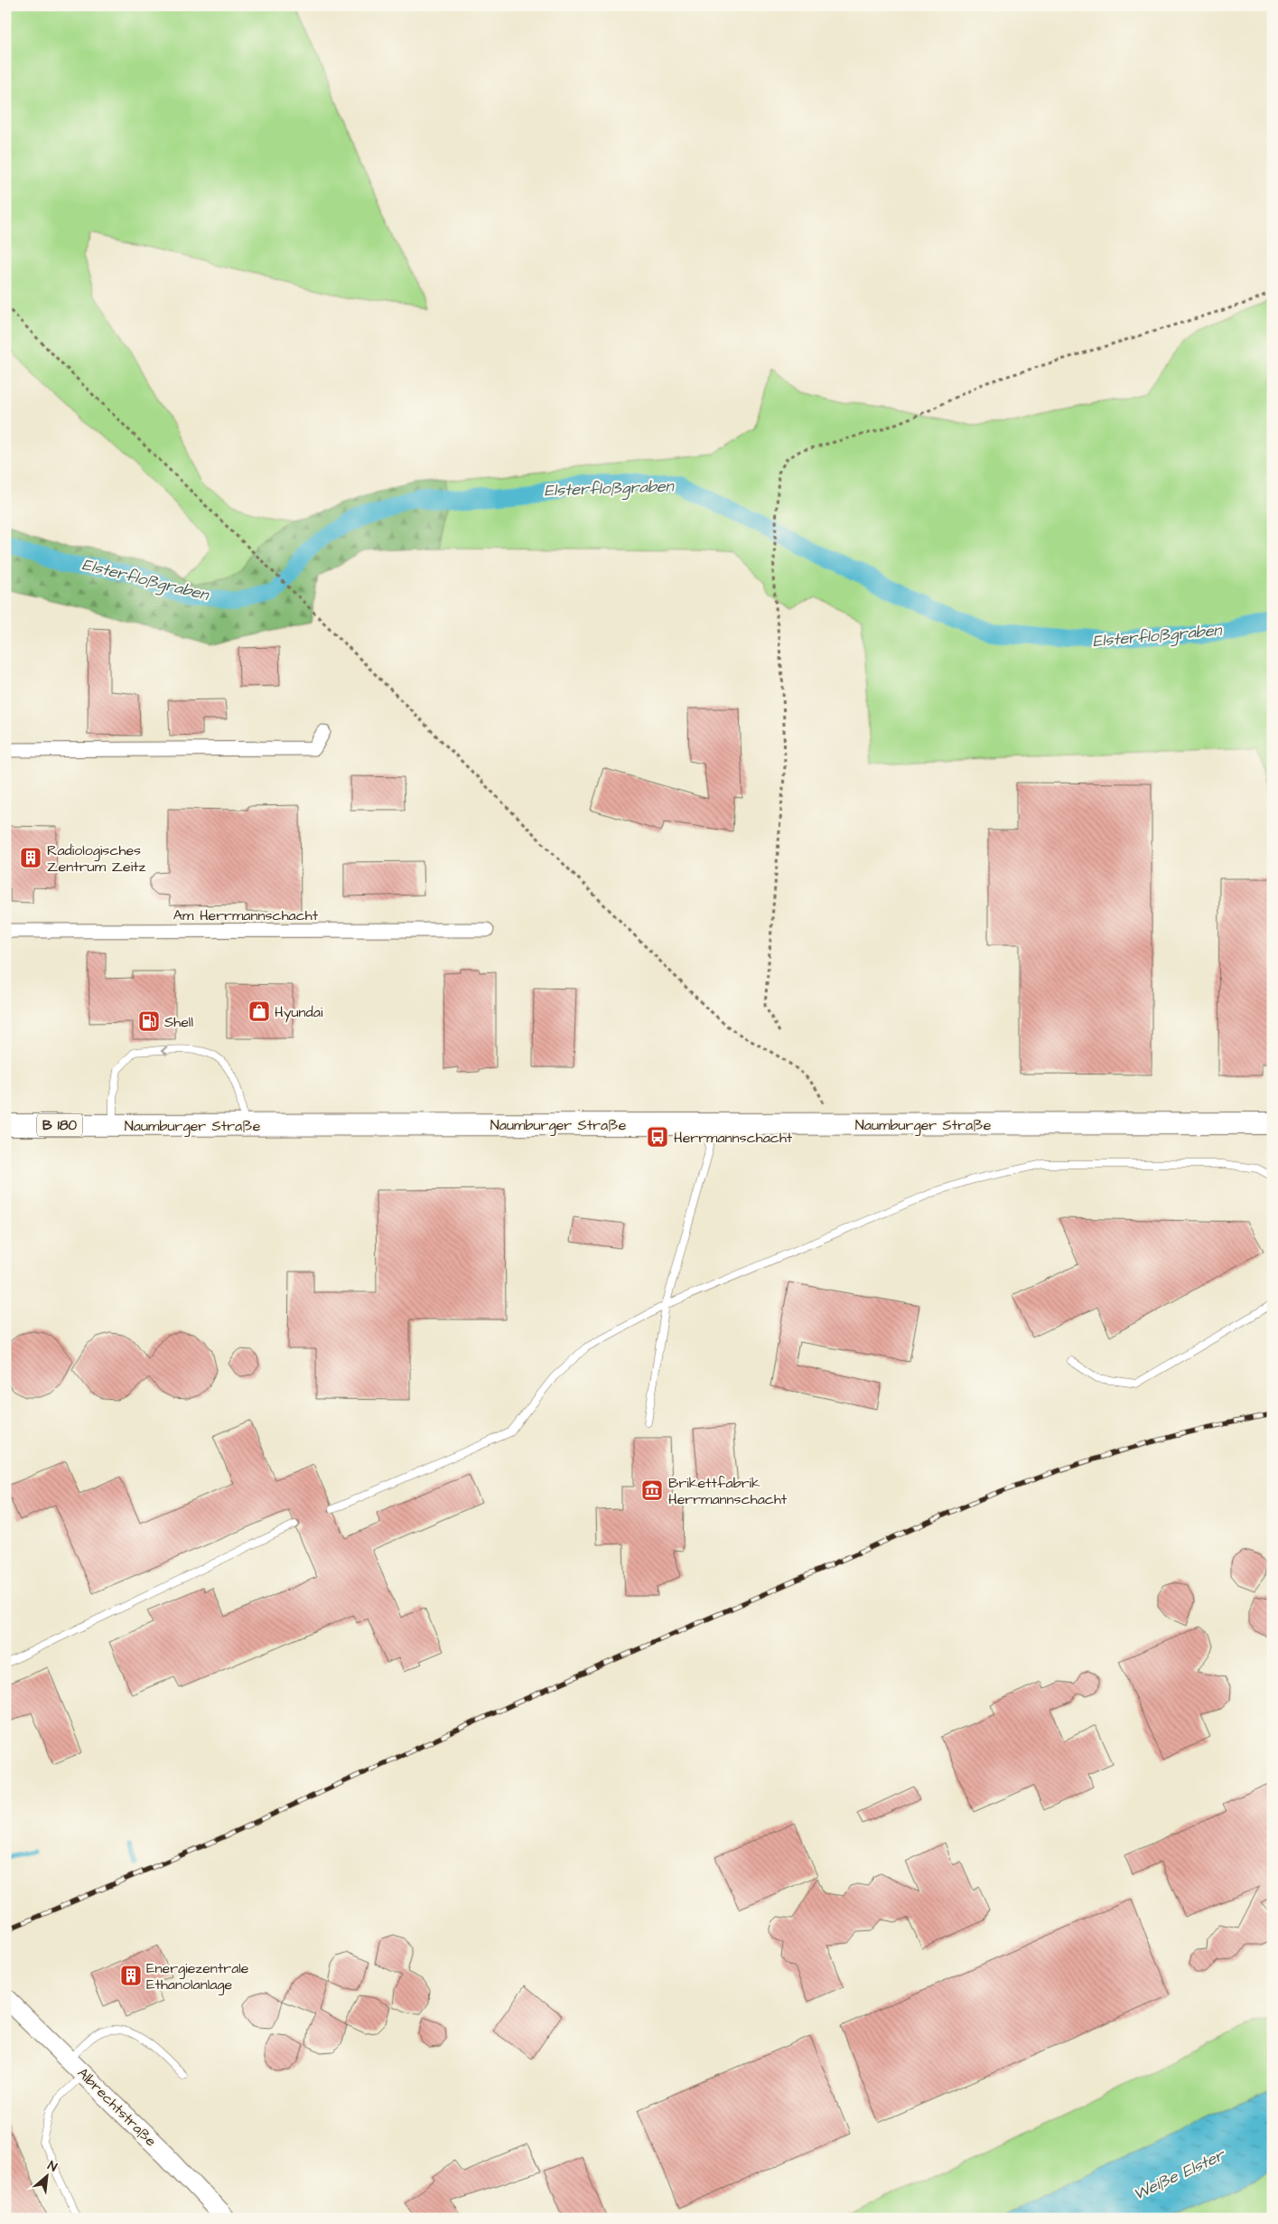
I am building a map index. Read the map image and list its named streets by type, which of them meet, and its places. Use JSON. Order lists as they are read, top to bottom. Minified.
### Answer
{"streets":{"main road":["Naumburger Straße","B 180","Albrechtstraße"],"street":["Am Herrmannschacht"]},"water":["Elsterfloßgraben","Weiße Elster"],"places":{"building":["Radiologisches Zentrum Zeitz","Energiezentrale Ethanolanlage"],"shop":["Hyundai"],"fuel station":["Shell"],"bus stop":["Herrmannschacht"],"museum":["Brikettfabrik Herrmannschacht"]},"north":"top right"}
